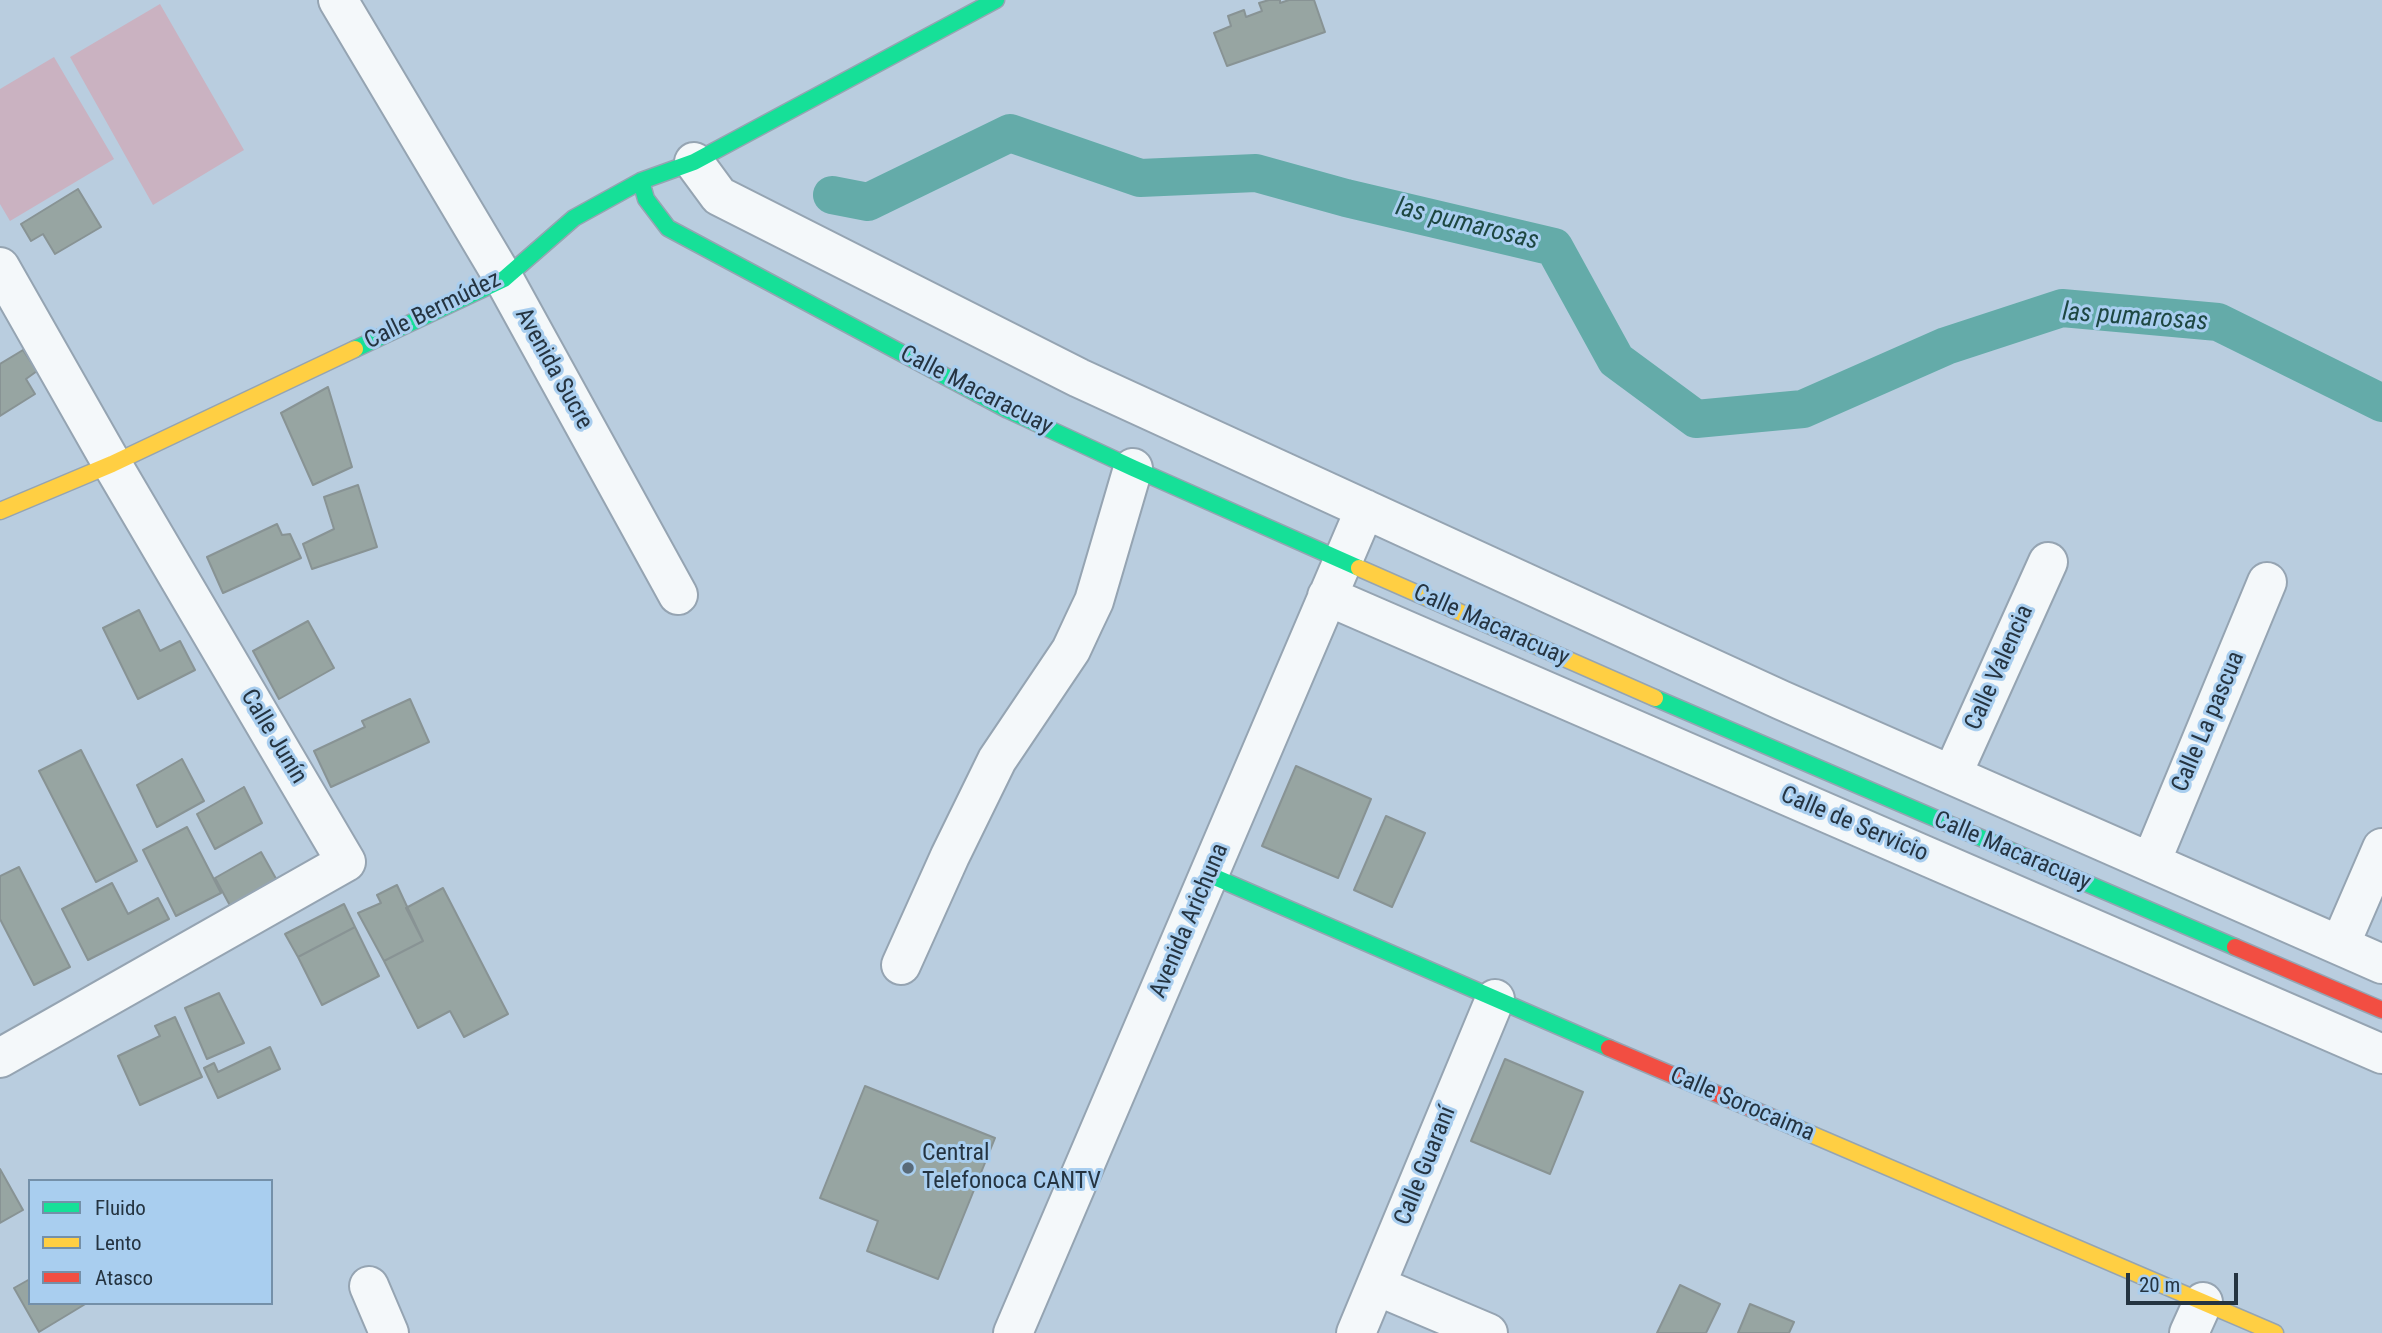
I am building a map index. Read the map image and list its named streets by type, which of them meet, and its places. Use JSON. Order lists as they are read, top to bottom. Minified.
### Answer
{"streets":{"street":["Calle Bermúdez","Avenida Sucre","Calle Macaracuay","Calle Valencia","Calle La pascua","Calle Junín","Calle de Servicio","Avenida Arichuna","Calle Sorocaima","Calle Guaraní"]},"crossings":[["Calle Bermúdez","Avenida Sucre"],["Calle Bermúdez","Calle Macaracuay"],["Calle Bermúdez","Calle Junín"],["Calle Macaracuay","Calle Valencia"],["Calle Macaracuay","Calle La pascua"],["Calle Macaracuay","Avenida Arichuna"],["Calle de Servicio","Avenida Arichuna"],["Avenida Arichuna","Calle Sorocaima"],["Calle Sorocaima","Calle Guaraní"]],"water":["las pumarosas"],"places":["Central Telefonoca CANTV"],"legend":["Fluido","Lento","Atasco"],"scale_bar":"20 m"}
